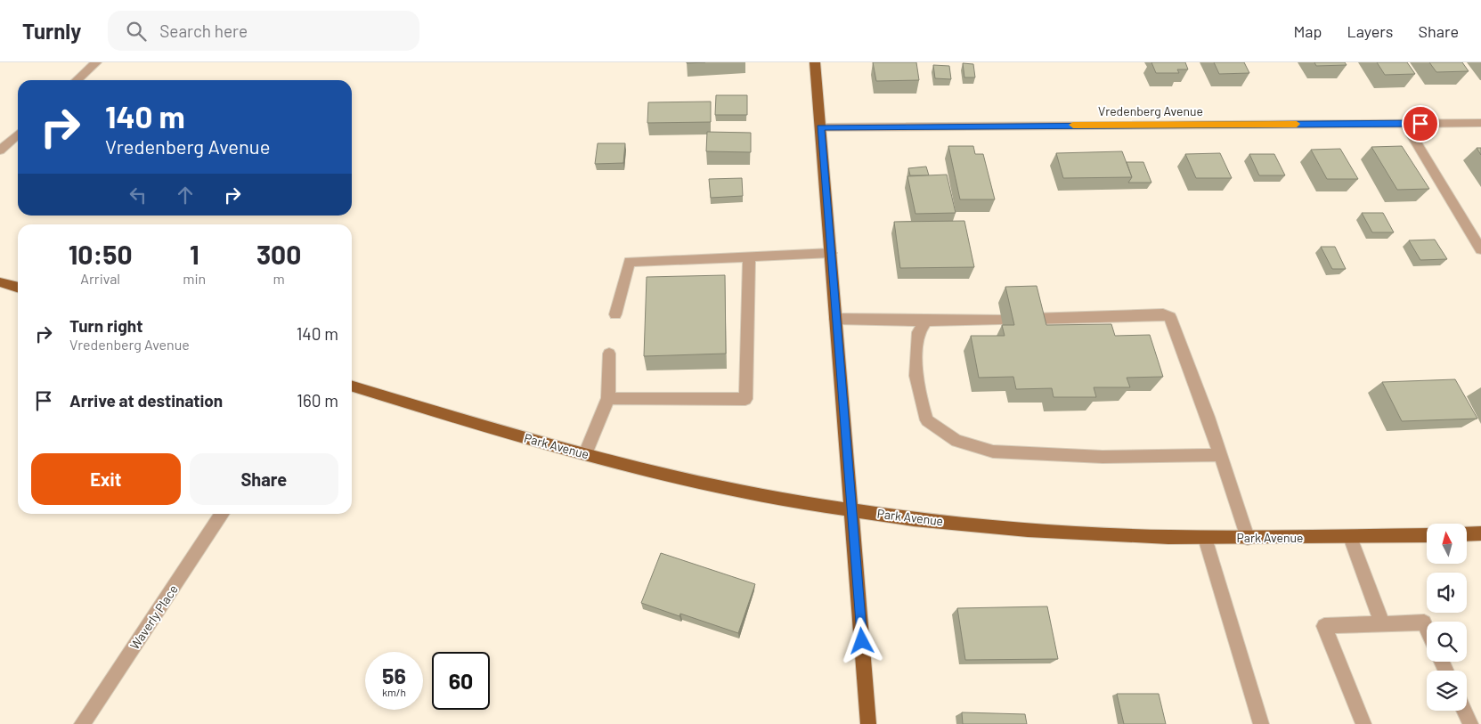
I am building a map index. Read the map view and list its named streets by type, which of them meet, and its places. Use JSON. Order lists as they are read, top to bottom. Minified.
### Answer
{"streets":{"main road":["Park Avenue"],"street":["Vredenberg Avenue","Waverly Place"]},"north":"top","page":{"header":"Turnly","search":"Search here","nav":["Map","Layers","Share"],"turn":["140 m","Vredenberg Avenue"],"eta":["10:50","Arrival","1","min","300","m"],"list":[{"name":"Turn right","note":"Vredenberg Avenue","value":"140 m"},{"name":"Arrive at destination","value":"160 m"}],"buttons":["Exit","Share"],"speed":"56 km/h","limit":"60"}}
